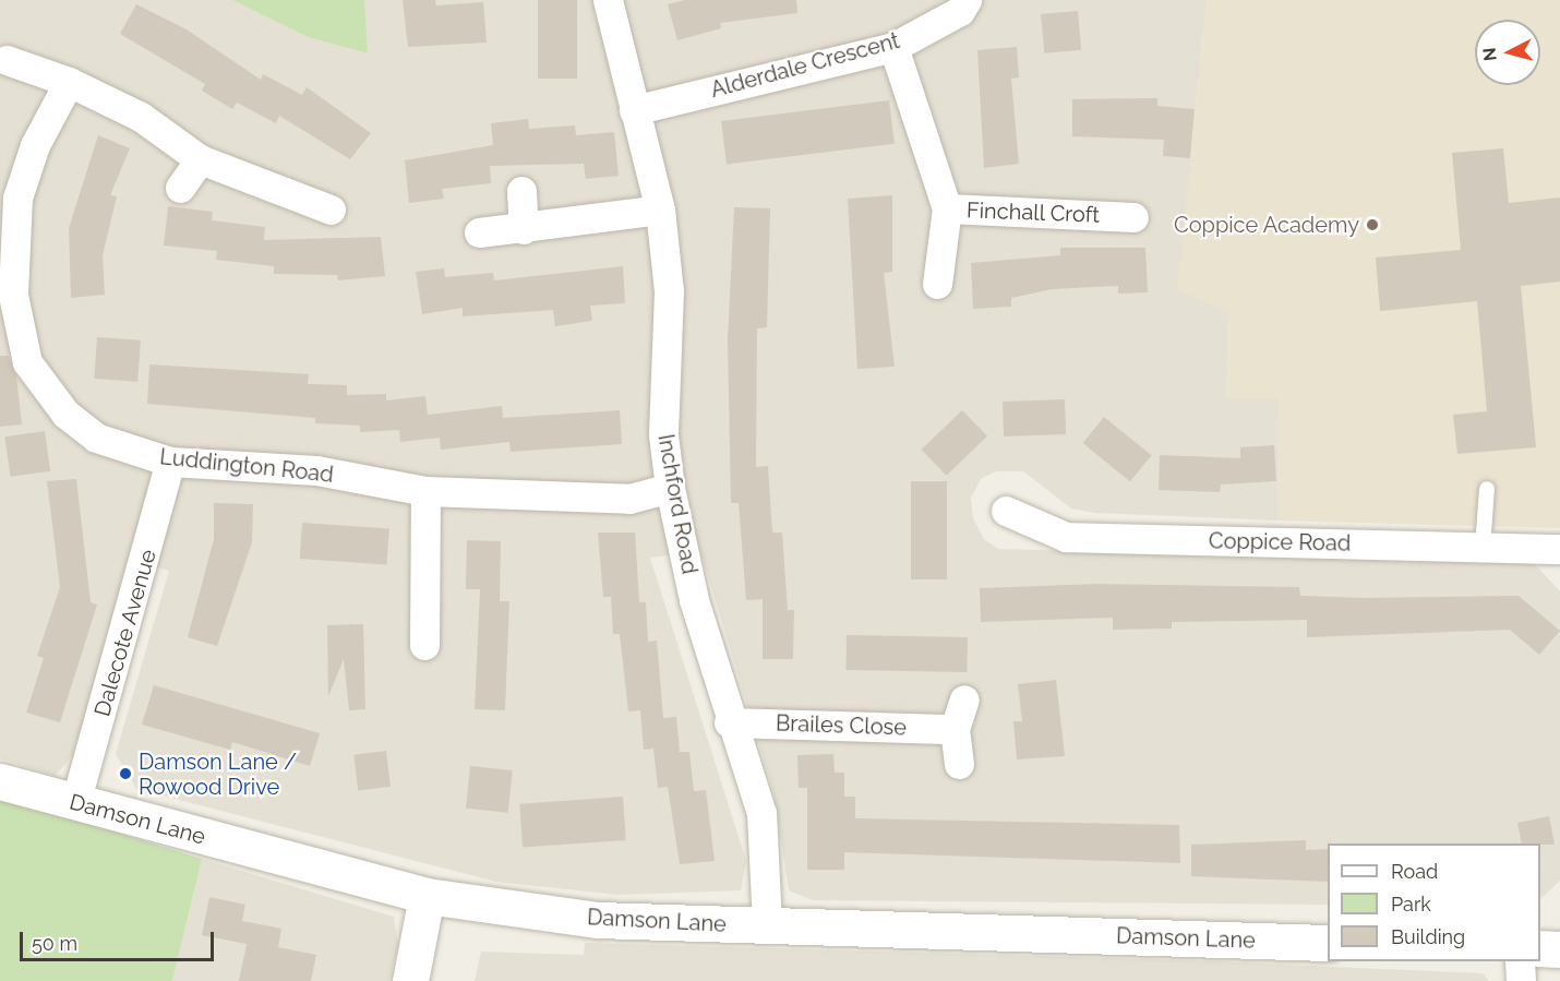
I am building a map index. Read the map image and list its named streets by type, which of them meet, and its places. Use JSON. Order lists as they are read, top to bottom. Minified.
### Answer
{"streets":{"street":["Alderdale Crescent","Finchall Croft","Luddington Road","Inchford Road","Coppice Road","Dalecote Avenue","Brailes Close","Damson Lane"]},"crossings":[["Alderdale Crescent","Finchall Croft"],["Alderdale Crescent","Inchford Road"],["Luddington Road","Inchford Road"],["Luddington Road","Dalecote Avenue"],["Inchford Road","Brailes Close"],["Inchford Road","Damson Lane"],["Dalecote Avenue","Damson Lane"]],"places":["Coppice Academy","Damson Lane / Rowood Drive"],"legend":["Road","Park","Building"],"scale_bar":"50 m","north":"left"}
